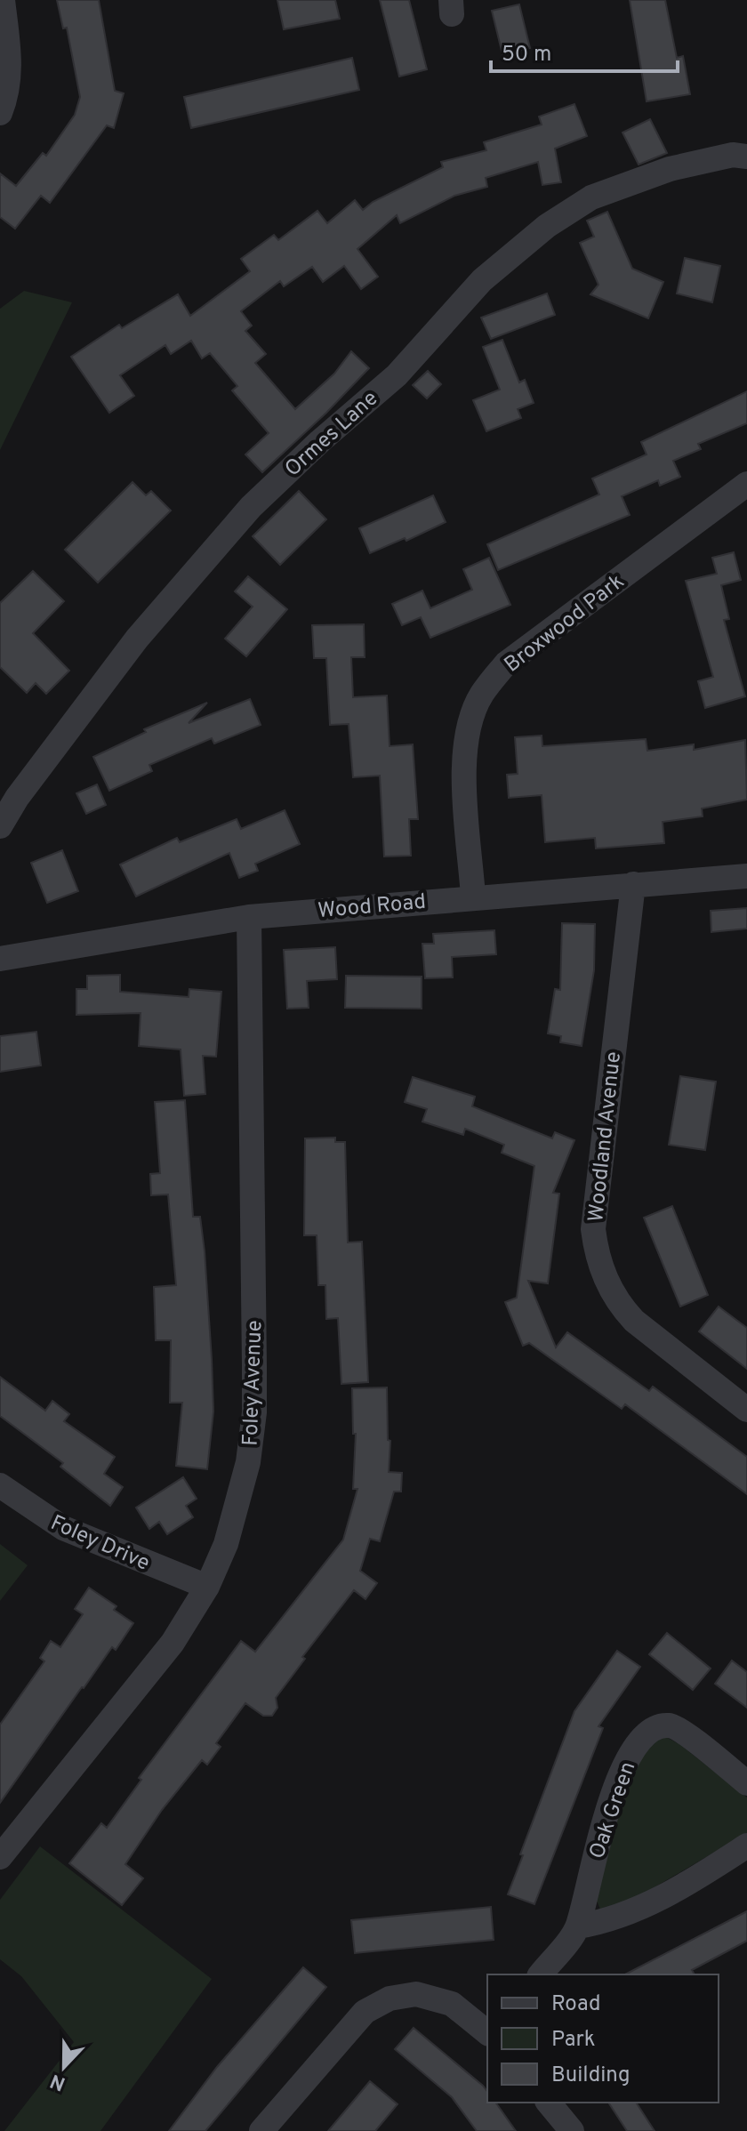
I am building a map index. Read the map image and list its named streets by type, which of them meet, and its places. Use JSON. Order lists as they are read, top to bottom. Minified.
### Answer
{"streets":{"street":["Ormes Lane","Broxwood Park","Wood Road","Woodland Avenue","Foley Avenue","Foley Drive","Oak Green"]},"crossings":[["Broxwood Park","Wood Road"],["Wood Road","Woodland Avenue"],["Wood Road","Foley Avenue"],["Foley Avenue","Foley Drive"]],"legend":["Road","Park","Building"],"scale_bar":"50 m","north":"bottom"}
